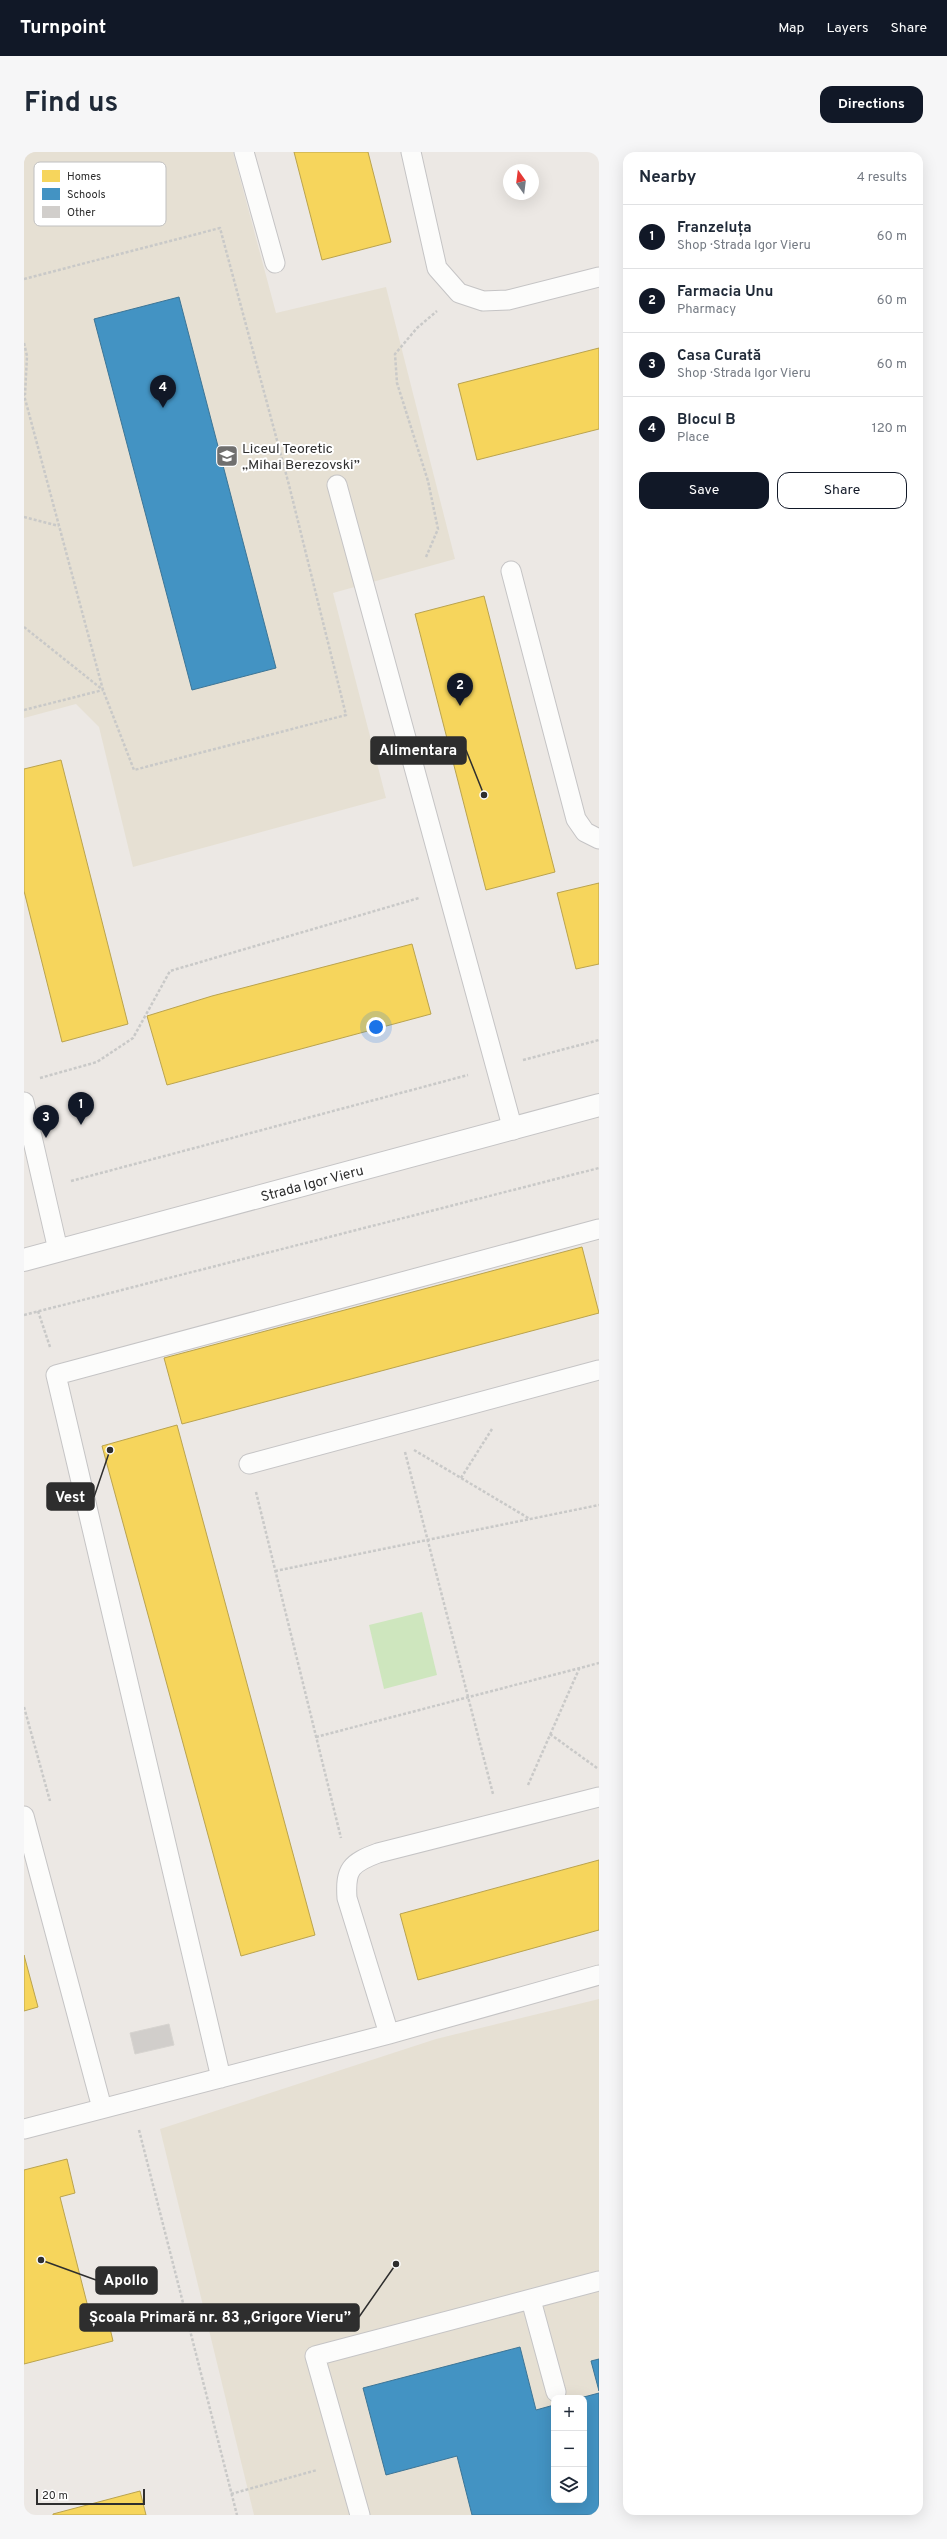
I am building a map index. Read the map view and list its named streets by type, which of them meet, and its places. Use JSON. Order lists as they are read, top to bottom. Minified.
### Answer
{"streets":{"street":["Strada Igor Vieru"]},"places":{"school or university":["Liceul Teoretic „Mihai Berezovski”"],"other":["Alimentara","Vest","Apollo","Școala Primară nr. 83 „Grigore Vieru”"]},"legend":["Homes","Schools","Other"],"scale_bar":"20 m","north":"top","page":{"header":"Turnpoint","nav":["Map","Layers","Share"],"title":"Find us","buttons":["Directions",["Save","Share"]],"heading":["Nearby","4 results"],"list":[{"mark":"1","name":"Franzeluța","note":"Shop · Strada Igor Vieru","value":"60 m"},{"mark":"2","name":"Farmacia Unu","note":"Pharmacy","value":"60 m"},{"mark":"3","name":"Casa Curată","note":"Shop · Strada Igor Vieru","value":"60 m"},{"mark":"4","name":"Blocul B","note":"Place","value":"120 m"}],"pins":["4","2","1","3"],"map_buttons":["+","−"],"scale":"20 m"}}
